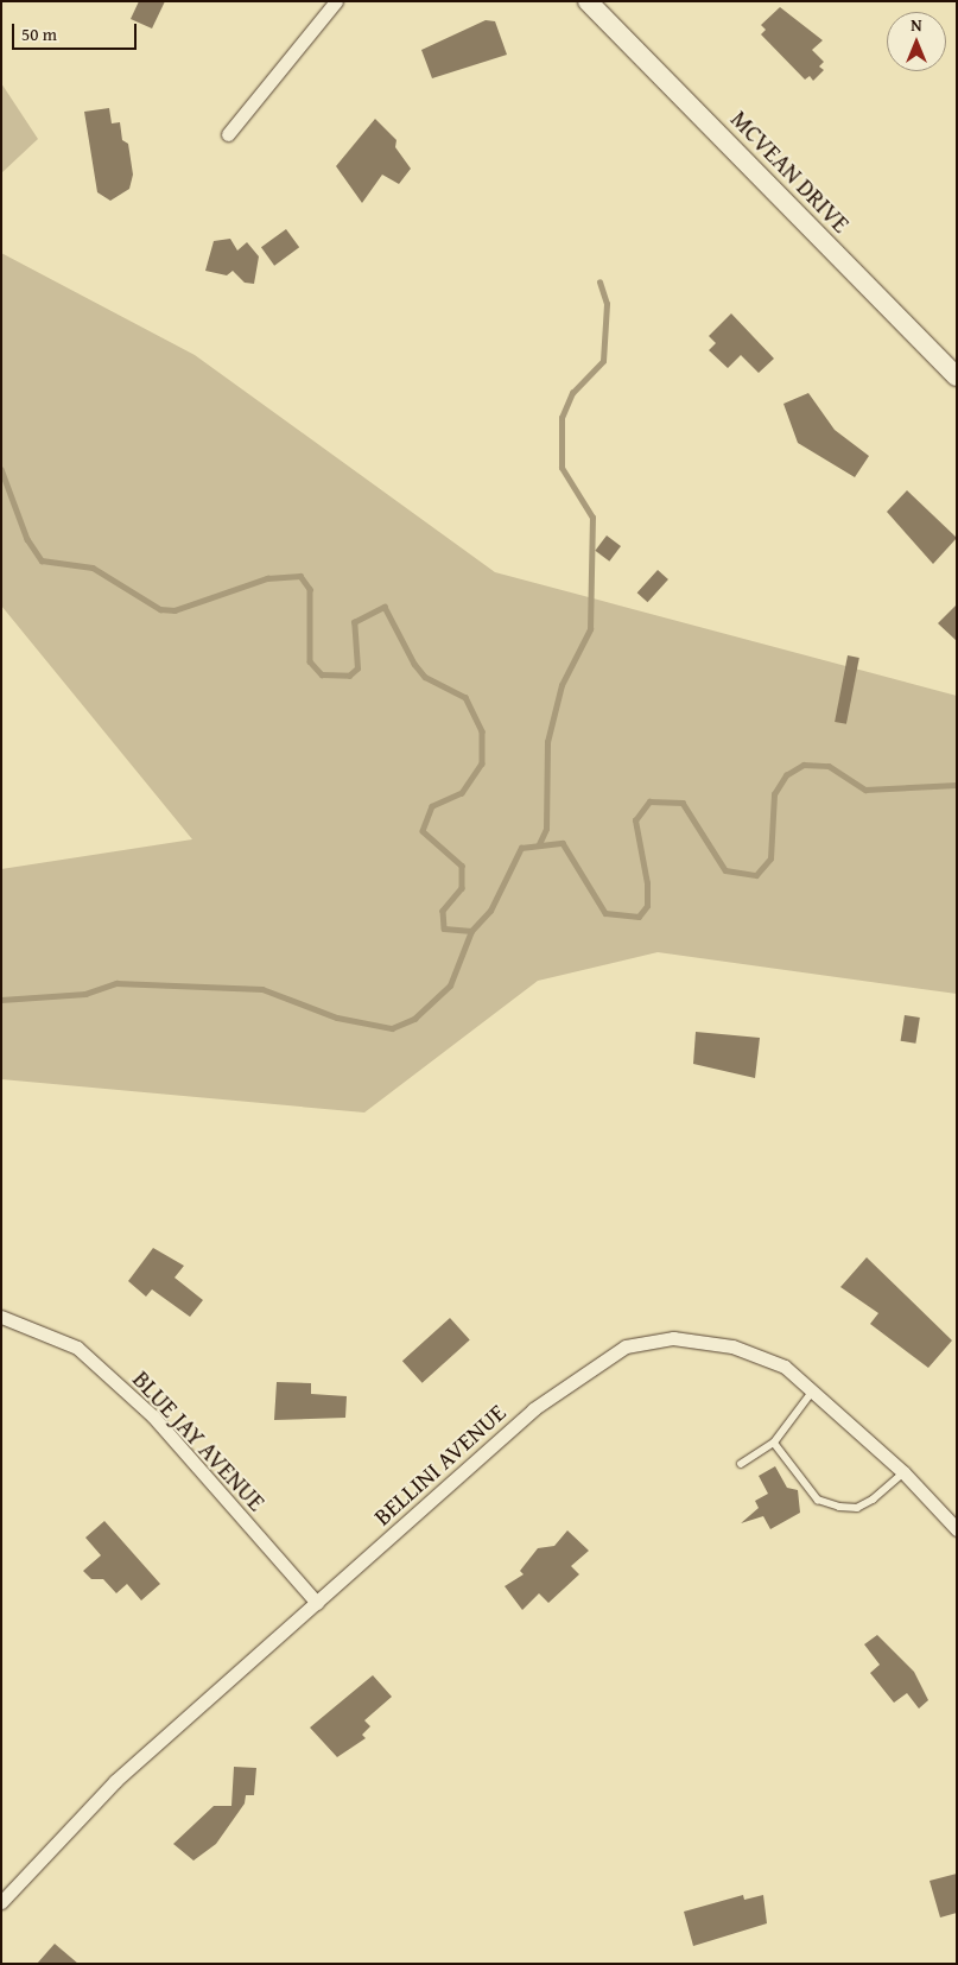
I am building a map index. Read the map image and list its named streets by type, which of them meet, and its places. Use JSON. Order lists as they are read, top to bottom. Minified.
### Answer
{"streets":{"main road":["MCVEAN DRIVE"],"street":["BLUE JAY AVENUE","BELLINI AVENUE"]},"crossings":[["BLUE JAY AVENUE","BELLINI AVENUE"]],"scale_bar":"50 m","north":"top"}
